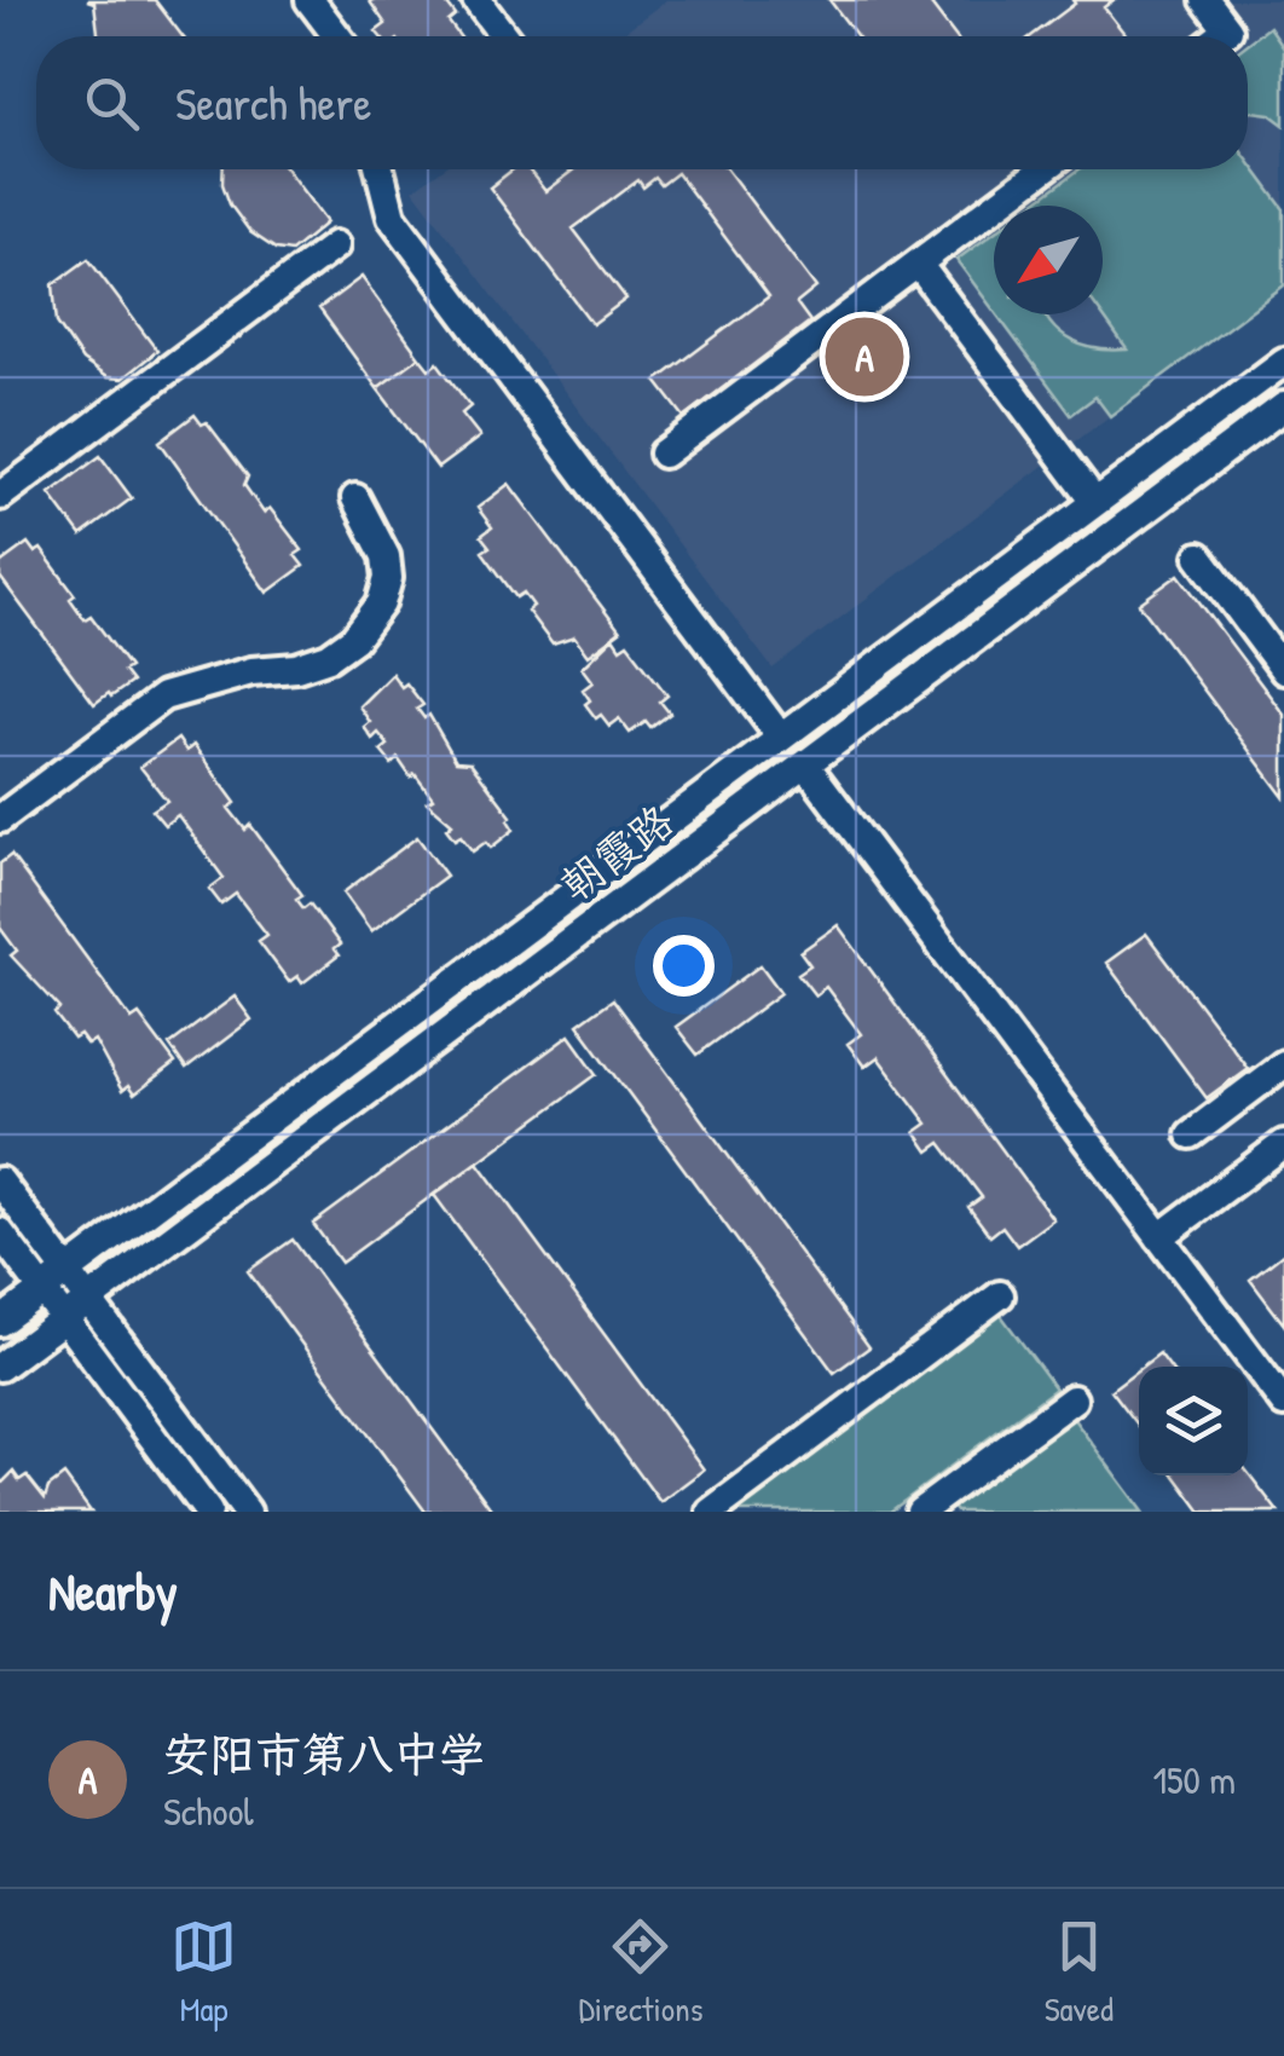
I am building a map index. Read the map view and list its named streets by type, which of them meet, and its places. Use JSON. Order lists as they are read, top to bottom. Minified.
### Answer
{"streets":{"street":["朝霞路"]},"north":"bottom left","page":{"search":"Search here","pins":"A","heading":"Nearby","list":[{"mark":"A","name":"安阳市第八中学","note":"School","value":"150 m"}],"nav":["Map","Directions","Saved"]}}
